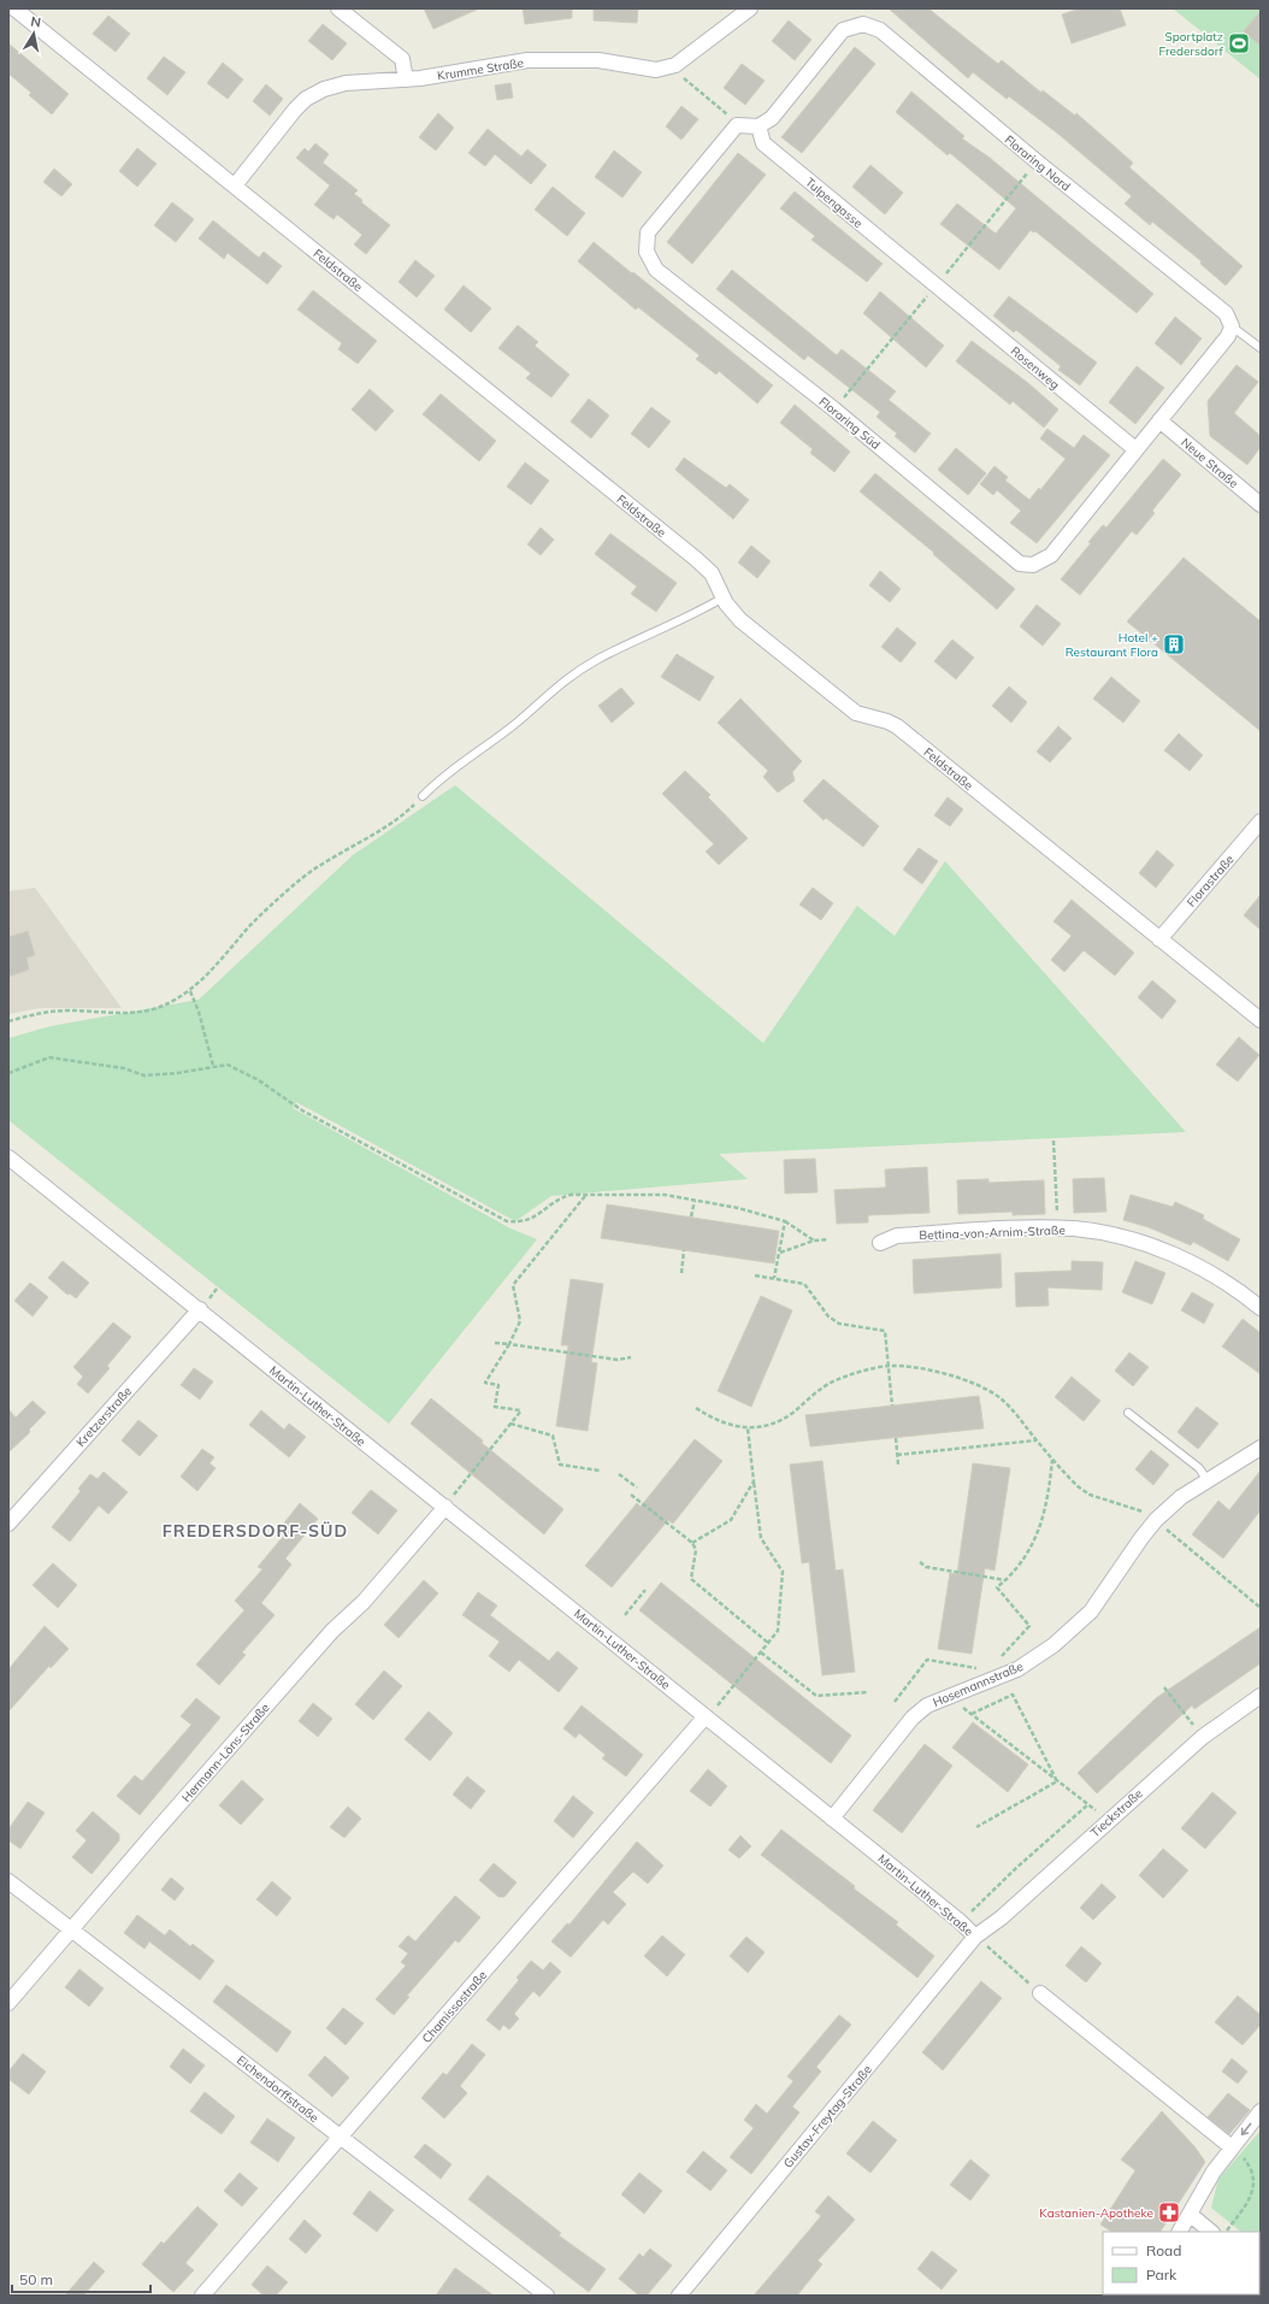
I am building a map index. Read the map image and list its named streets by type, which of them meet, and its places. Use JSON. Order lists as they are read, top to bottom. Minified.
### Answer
{"streets":{"street":["Krumme Straße","Floraring Nord","Tulpengasse","Feldstraße","Rosenweg","Floraring Süd","Neue Straße","Florastraße","Bettina-von-Arnim-Straße","Martin-Luther-Straße","Kretzerstraße","Hosemannstraße","Hermann-Löns-Straße","Tieckstraße","Chamissostraße","Eichendorffstraße","Gustav-Freytag-Straße"]},"crossings":[["Krumme Straße","Feldstraße"],["Floraring Nord","Tulpengasse"],["Tulpengasse","Rosenweg"],["Feldstraße","Florastraße"],["Rosenweg","Floraring Süd"],["Floraring Süd","Neue Straße"],["Martin-Luther-Straße","Kretzerstraße"],["Martin-Luther-Straße","Hosemannstraße"],["Martin-Luther-Straße","Hermann-Löns-Straße"],["Martin-Luther-Straße","Tieckstraße"],["Martin-Luther-Straße","Chamissostraße"],["Martin-Luther-Straße","Gustav-Freytag-Straße"],["Hermann-Löns-Straße","Eichendorffstraße"],["Tieckstraße","Gustav-Freytag-Straße"],["Chamissostraße","Eichendorffstraße"]],"districts":["FREDERSDORF-SÜD"],"places":{"sports":["Sportplatz Fredersdorf"],"building":["Hotel + Restaurant Flora"],"pharmacy":["Kastanien-Apotheke"]},"legend":["Road","Park"],"scale_bar":"50 m","north":"top"}
